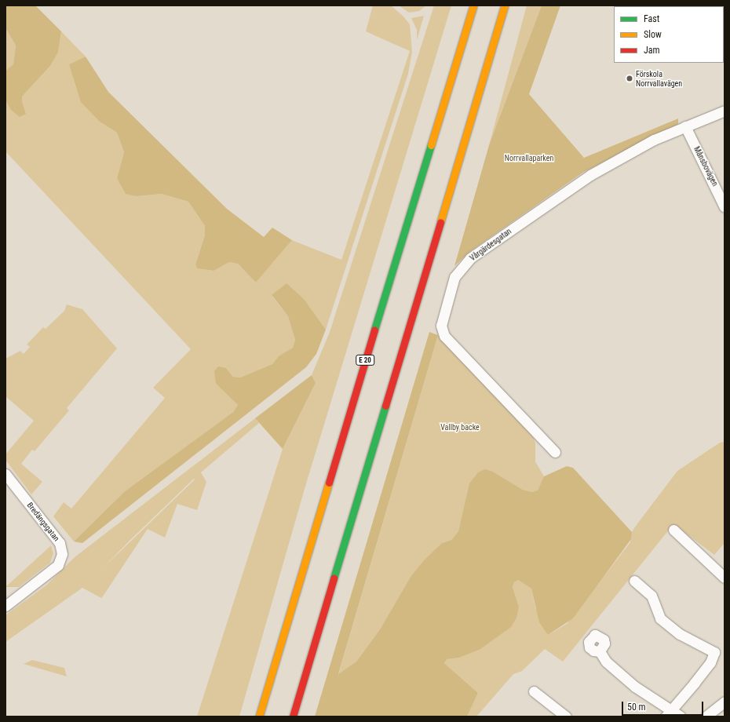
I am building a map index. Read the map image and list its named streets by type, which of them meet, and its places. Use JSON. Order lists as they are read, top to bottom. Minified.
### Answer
{"streets":{"highway":["E 20"],"street":["Månsbovägen","Vårgärdesgatan","Bredängsgatan"]},"crossings":[["Månsbovägen","Vårgärdesgatan"]],"parks":["Norrvallaparken","Vallby backe"],"places":["Förskola Norrvallavägen"],"legend":["Fast","Slow","Jam"],"scale_bar":"50 m"}
